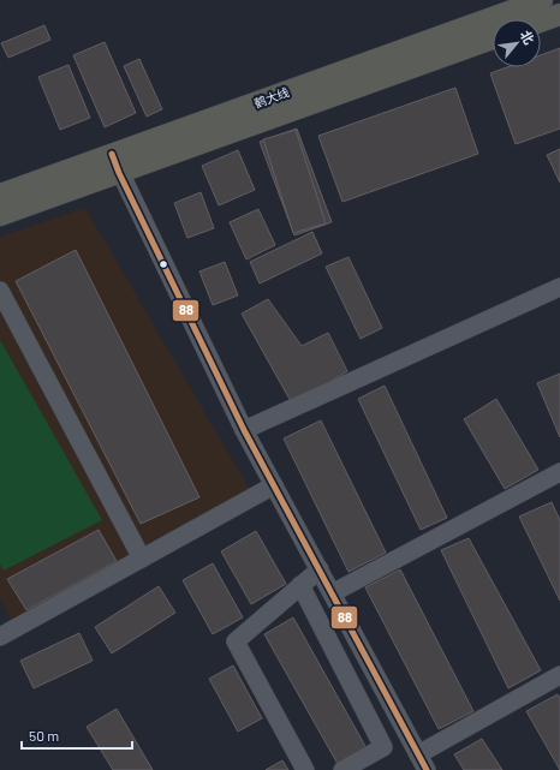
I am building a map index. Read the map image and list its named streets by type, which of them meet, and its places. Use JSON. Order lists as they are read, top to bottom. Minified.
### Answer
{"streets":{"main road":["鹤大线"]},"lines":["transit line 88"],"scale_bar":"50 m","north":"top right"}
